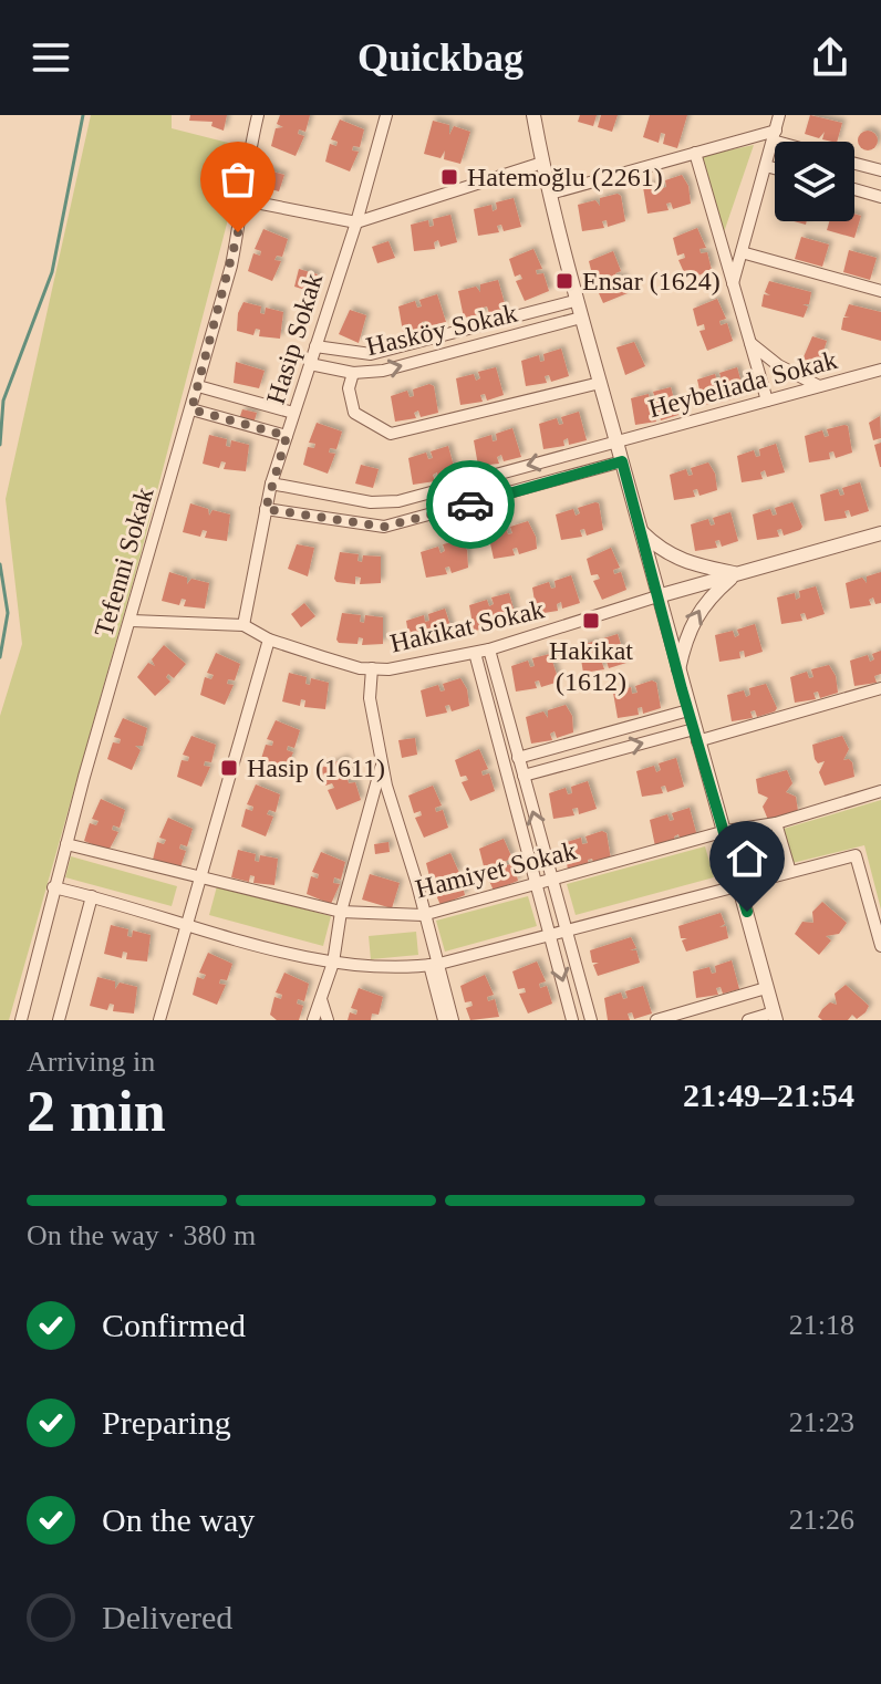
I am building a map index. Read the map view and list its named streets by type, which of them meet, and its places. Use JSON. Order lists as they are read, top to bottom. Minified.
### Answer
{"streets":{"street":["Hasköy Sokak","Hasip Sokak","Heybeliada Sokak","Tefenni Sokak","Hakikat Sokak","Hamiyet Sokak"]},"crossings":[["Hasköy Sokak","Hasip Sokak"],["Hasip Sokak","Heybeliada Sokak"],["Hasip Sokak","Hakikat Sokak"],["Tefenni Sokak","Hakikat Sokak"],["Tefenni Sokak","Hamiyet Sokak"]],"places":{"transit":["Hatemoğlu (2261)","Ensar (1624)","Hakikat (1612)","Hasip (1611)"]},"page":{"header":"Quickbag","heading":["2 min","Arriving in","21:49–21:54"],"bar":"On the way · 380 m","list":[["Confirmed","21:18"],["Preparing","21:23"],["On the way","21:26"],"Delivered"]}}
